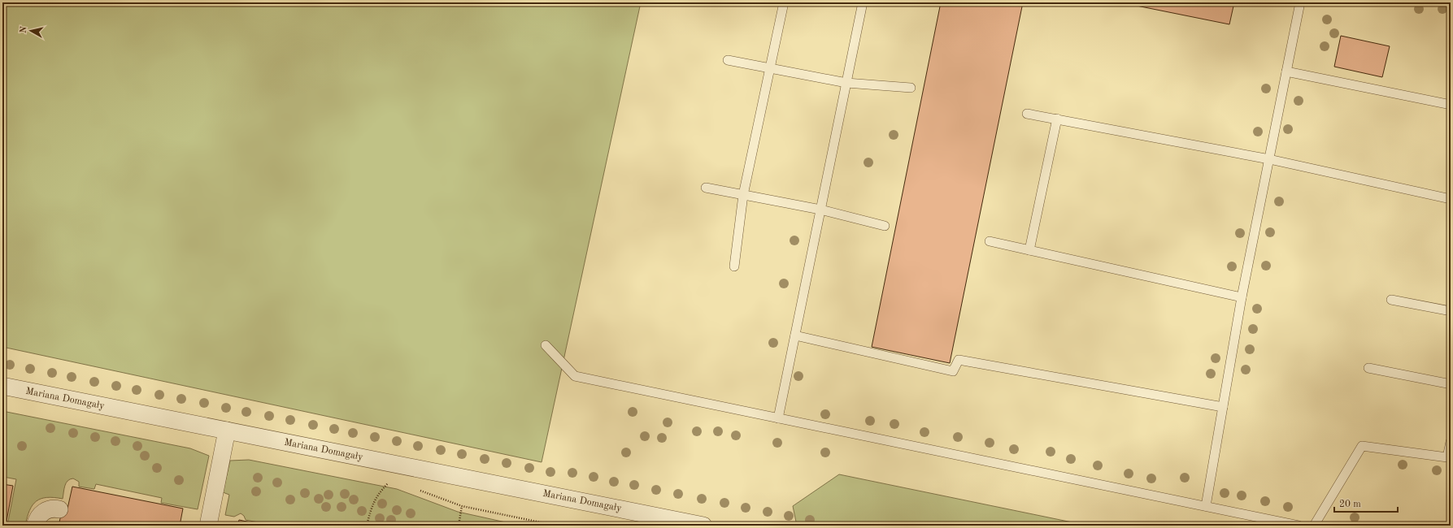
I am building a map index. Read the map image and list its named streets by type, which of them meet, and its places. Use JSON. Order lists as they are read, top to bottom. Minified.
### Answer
{"streets":{"street":["Mariana Domagały"]},"scale_bar":"20 m","north":"left"}
